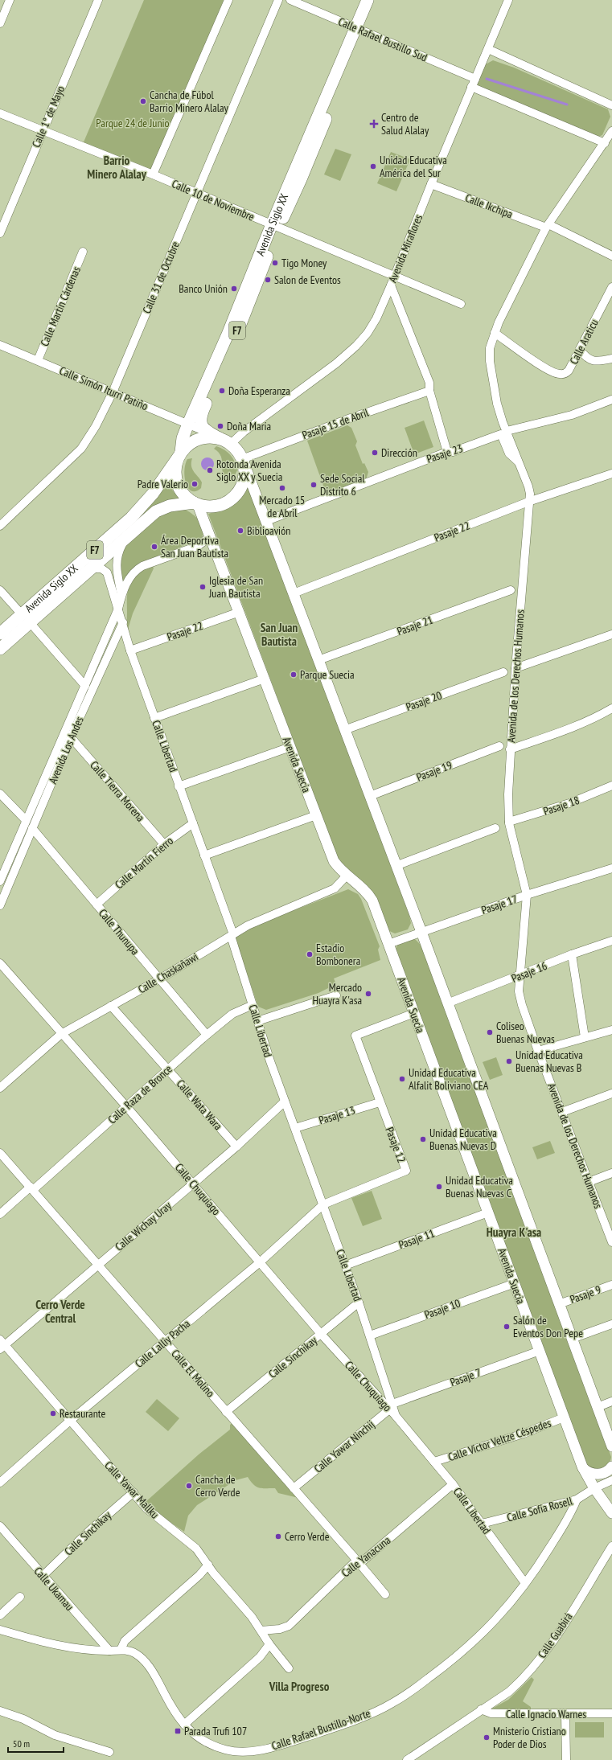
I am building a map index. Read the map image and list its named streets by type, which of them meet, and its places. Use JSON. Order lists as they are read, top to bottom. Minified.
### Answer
{"streets":{"highway":["Avenida Siglo XX","F7"],"main road":["Avenida Suecia"],"street":["Calle Rafael Bustillo Sud","Calle 1° de Mayo","Calle 10 de Noviembre","Calle Ikchipa","Avenida Miraflores","Calle 31 de Octubre","Calle Martín Cárdenas","Calle Araticu","Calle Simón Iturri Patiño","Pasaje 15 de Abril","Pasaje 23","Pasaje 22","Pasaje 21","Avenida de los Derechos Humanos","Pasaje 20","Calle Libertad","Avenida Los Andes","Pasaje 19","Calle Tierra Morena","Pasaje 18","Calle Martín Fierro","Pasaje 17","Calle Thunupa","Pasaje 16","Calle Chaskañawi","Calle Raza de Bronce","Calle Wata Wara","Pasaje 13","Pasaje 12","Calle Chuquiago","Calle Wichay Uray","Pasaje 11","Pasaje 9","Pasaje 10","Calle Lalliy Pacha","Calle Sinchikay","Calle El Molino","Pasaje 7","Calle Víctor Veltze Céspedes","Calle Yawar Ninchij","Calle Yawar Mallku","Calle Sofía Rosell","Calle Yanacuna","Calle Ukamau","Calle Guabirá","Calle Ignacio Warnes","Calle Rafael Bustillo-Norte"]},"crossings":[["Calle Rafael Bustillo Sud","Avenida Siglo XX"],["Calle Rafael Bustillo Sud","Avenida Miraflores"],["Calle Rafael Bustillo Sud","Avenida de los Derechos Humanos"],["Calle 1° de Mayo","Calle 10 de Noviembre"],["Calle 10 de Noviembre","Avenida Siglo XX"],["Calle 10 de Noviembre","Avenida Miraflores"],["Calle 10 de Noviembre","Calle 31 de Octubre"],["Calle Ikchipa","Avenida Miraflores"],["Calle Ikchipa","Avenida de los Derechos Humanos"],["Avenida Siglo XX","Avenida Miraflores"],["Avenida Siglo XX","F7"],["Avenida Siglo XX","Calle Simón Iturri Patiño"],["Avenida Siglo XX","Pasaje 15 de Abril"],["Avenida Siglo XX","Calle Libertad"],["Avenida Siglo XX","Avenida Los Andes"],["Avenida Siglo XX","Avenida Suecia"],["Avenida Miraflores","F7"],["Avenida Miraflores","Pasaje 15 de Abril"],["Avenida Miraflores","Avenida Suecia"],["Calle 31 de Octubre","Calle Simón Iturri Patiño"],["Calle Martín Cárdenas","Calle Simón Iturri Patiño"],["F7","Calle Simón Iturri Patiño"],["F7","Pasaje 15 de Abril"],["F7","Avenida Suecia"],["Calle Araticu","Avenida de los Derechos Humanos"],["Pasaje 15 de Abril","Avenida Suecia"],["Pasaje 23","Avenida de los Derechos Humanos"],["Pasaje 22","Avenida de los Derechos Humanos"],["Pasaje 22","Calle Libertad"],["Pasaje 22","Avenida Suecia"],["Avenida de los Derechos Humanos","Pasaje 18"],["Avenida de los Derechos Humanos","Pasaje 17"],["Avenida de los Derechos Humanos","Pasaje 16"],["Calle Libertad","Avenida Los Andes"],["Calle Libertad","Calle Martín Fierro"],["Calle Libertad","Calle Chaskañawi"],["Calle Libertad","Calle Raza de Bronce"],["Calle Libertad","Pasaje 13"],["Calle Libertad","Pasaje 12"],["Calle Libertad","Calle Chuquiago"],["Calle Libertad","Calle Wichay Uray"],["Calle Libertad","Pasaje 11"],["Calle Libertad","Pasaje 10"],["Calle Libertad","Calle Lalliy Pacha"],["Calle Libertad","Calle Sinchikay"],["Calle Libertad","Pasaje 7"],["Calle Libertad","Calle Víctor Veltze Céspedes"],["Calle Libertad","Calle Yawar Ninchij"],["Calle Libertad","Calle Sofía Rosell"],["Calle Libertad","Calle Yanacuna"],["Calle Libertad","Calle Rafael Bustillo-Norte"],["Avenida Los Andes","Avenida Suecia"],["Avenida Los Andes","Calle Tierra Morena"],["Avenida Los Andes","Calle Thunupa"],["Avenida Suecia","Pasaje 17"],["Avenida Suecia","Calle Chaskañawi"],["Avenida Suecia","Pasaje 12"],["Avenida Suecia","Pasaje 11"],["Avenida Suecia","Pasaje 10"],["Avenida Suecia","Pasaje 7"],["Avenida Suecia","Calle Víctor Veltze Céspedes"],["Avenida Suecia","Calle Sofía Rosell"],["Calle Tierra Morena","Calle Martín Fierro"],["Calle Martín Fierro","Calle Thunupa"],["Calle Thunupa","Calle Chaskañawi"],["Calle Thunupa","Calle Raza de Bronce"],["Calle Chaskañawi","Calle Wata Wara"],["Calle Chaskañawi","Calle Chuquiago"],["Calle Raza de Bronce","Calle Wata Wara"],["Calle Raza de Bronce","Calle Chuquiago"],["Calle Raza de Bronce","Calle El Molino"],["Calle Wata Wara","Calle Wichay Uray"],["Pasaje 13","Pasaje 12"],["Pasaje 12","Calle Lalliy Pacha"],["Calle Chuquiago","Calle Wichay Uray"],["Calle Chuquiago","Calle Lalliy Pacha"],["Calle Chuquiago","Calle Sinchikay"],["Calle Chuquiago","Pasaje 7"],["Calle Chuquiago","Calle Yawar Ninchij"],["Calle Wichay Uray","Calle El Molino"],["Calle Wichay Uray","Calle Yawar Mallku"],["Calle Lalliy Pacha","Calle El Molino"],["Calle Lalliy Pacha","Calle Yawar Mallku"],["Calle Sinchikay","Calle El Molino"],["Calle Sinchikay","Calle Yawar Mallku"],["Calle Sinchikay","Calle Ukamau"],["Calle El Molino","Calle Yawar Ninchij"],["Calle El Molino","Calle Yanacuna"],["Pasaje 7","Calle Yawar Ninchij"],["Calle Yawar Mallku","Calle Yanacuna"],["Calle Sofía Rosell","Calle Rafael Bustillo-Norte"],["Calle Ukamau","Calle Rafael Bustillo-Norte"],["Calle Guabirá","Calle Ignacio Warnes"]],"districts":["Barrio Minero Alalay","San Juan Bautista","Huayra K'asa","Cerro Verde Central","Villa Progreso"],"parks":["Parque 24 de Junio"],"places":{"other":["Cancha de Fúbol Barrio Minero Alalay","Unidad Educativa América del Sur","Tigo Money","Salon de Eventos","Banco Unión","Doña Esperanza","Doña Maria","Dirección","Rotonda Avenida Siglo XX y Suecia","Padre Valerio","Sede Social Distrito 6","Mercado 15 de Abril","Biblioavión","Área Deportiva San Juan Bautista","Iglesia de San Juan Bautista","Parque Suecia","Estadio Bombonera","Mercado Huayra K'asa","Coliseo Buenas Nuevas","Unidad Educativa Buenas Nuevas B","Unidad Educativa Alfalit Boliviano CEA","Unidad Educativa Buenas Nuevas D","Unidad Educativa Buenas Nuevas C","Salón de Eventos Don Pepe","Restaurante","Cancha de Cerro Verde","Cerro Verde","Mnisterio Cristiano Poder de Dios"],"health":["Centro de Salud Alalay"],"transit":["Parada Trufi 107"]},"scale_bar":"50 m"}
